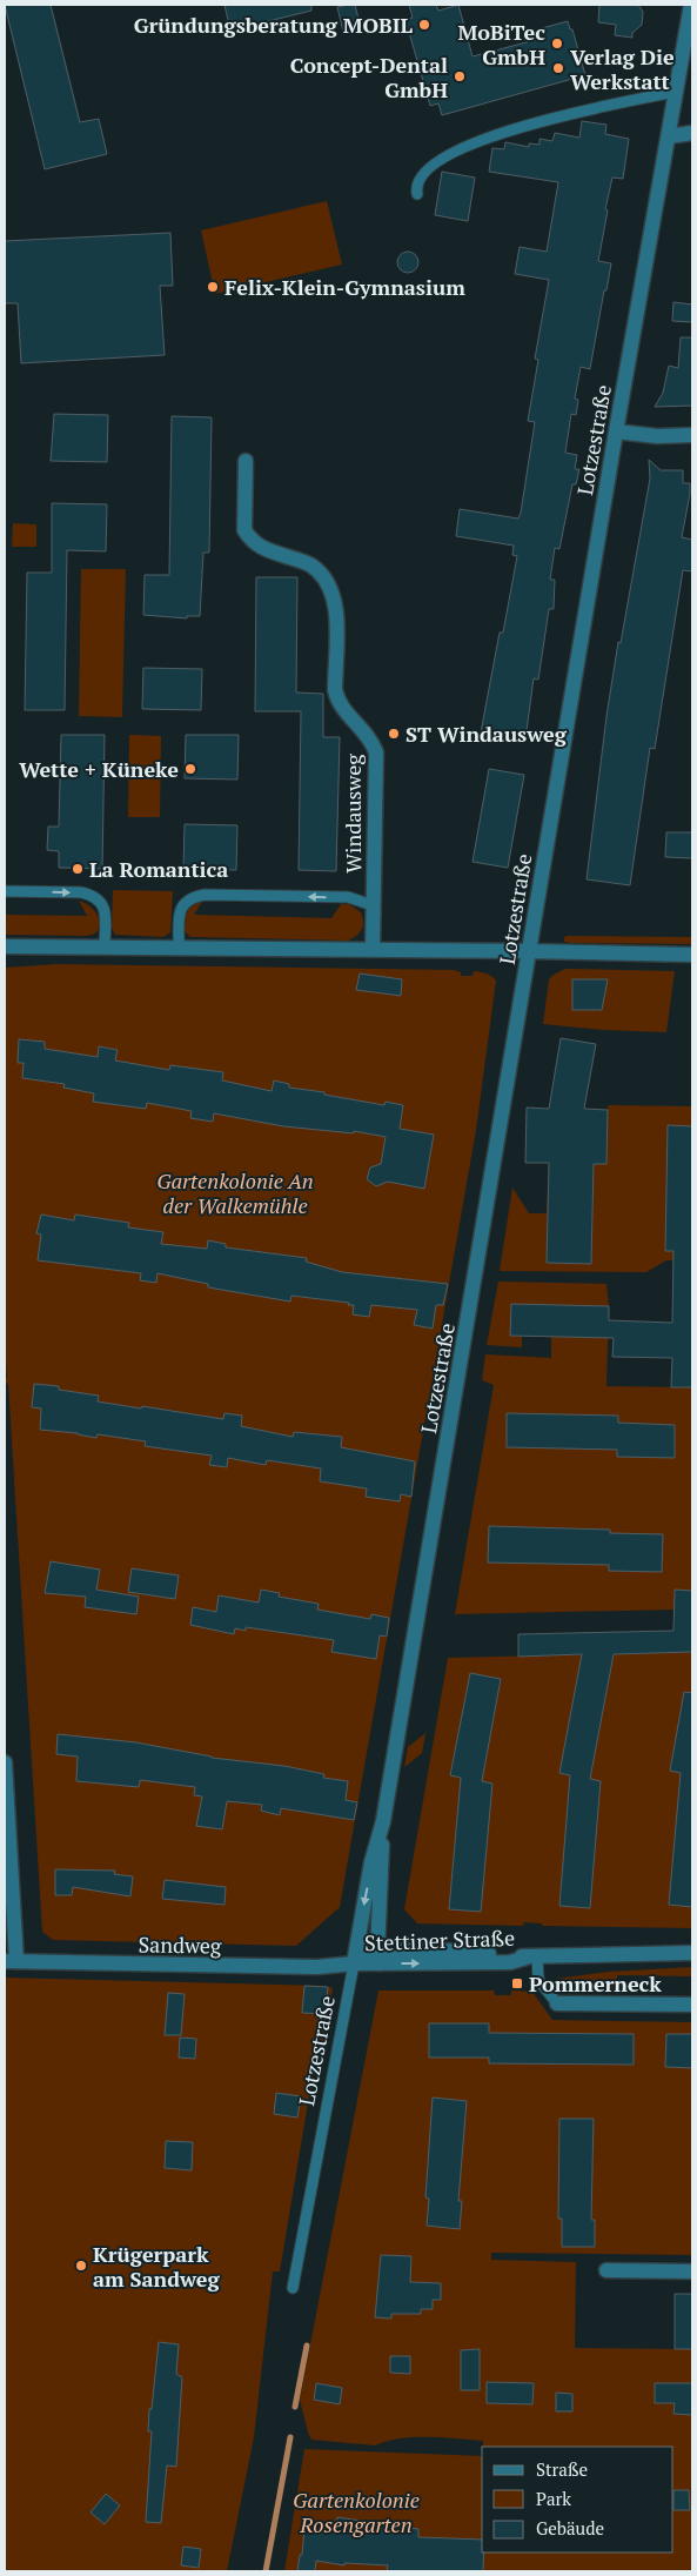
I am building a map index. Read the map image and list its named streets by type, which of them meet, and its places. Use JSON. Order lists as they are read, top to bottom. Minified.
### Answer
{"streets":{"street":["Lotzestraße","Windausweg","Stettiner Straße","Sandweg"]},"crossings":[["Lotzestraße","Stettiner Straße"],["Lotzestraße","Sandweg"],["Stettiner Straße","Sandweg"]],"parks":["Gartenkolonie An der Walkemühle","Gartenkolonie Rosengarten"],"places":{"other":["Gründungsberatung MOBIL","MoBiTec GmbH","Verlag Die Werkstatt","Concept-Dental GmbH","Felix-Klein-Gymnasium","ST Windausweg","Wette + Küneke","La Romantica","Krügerpark am Sandweg"],"transit":["Pommerneck"]},"legend":["Straße","Park","Gebäude"]}
